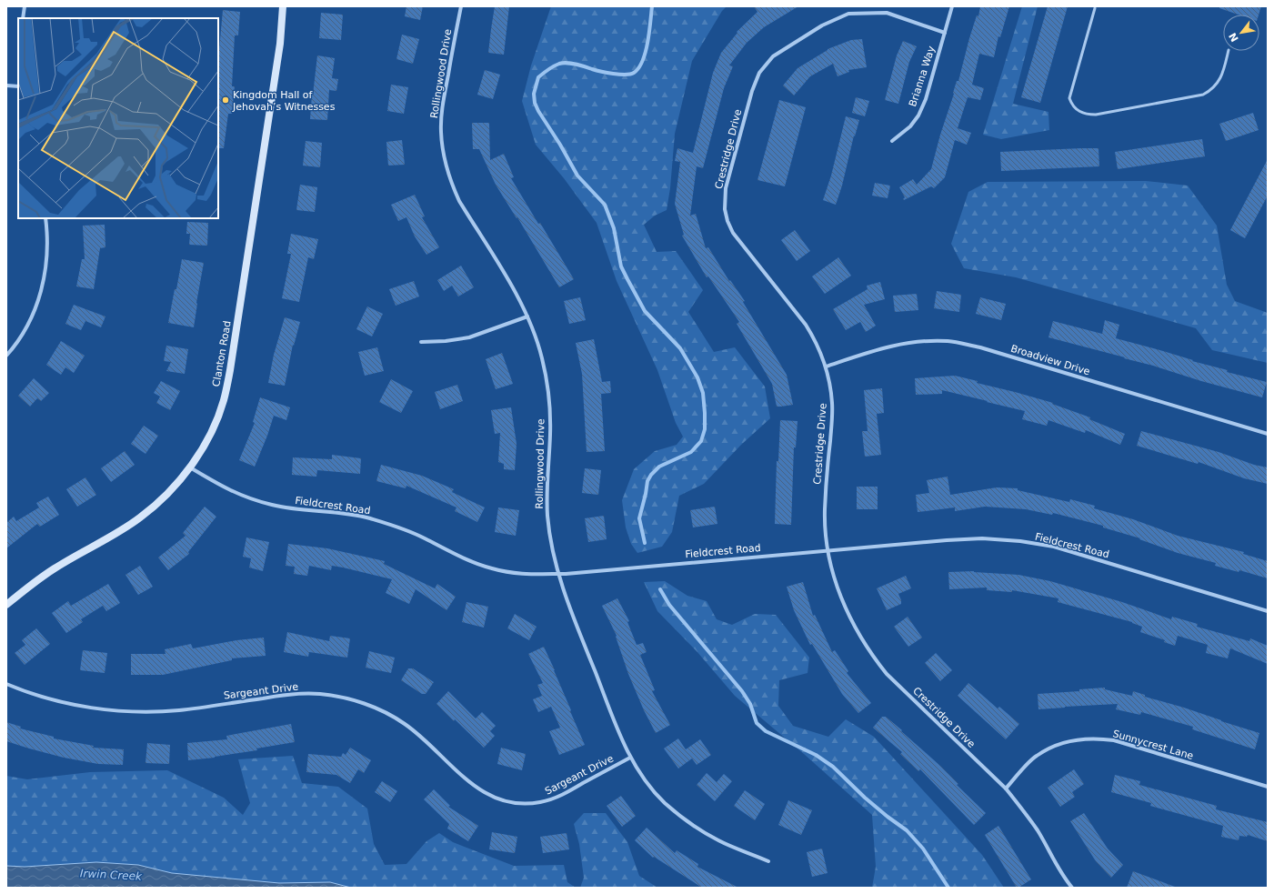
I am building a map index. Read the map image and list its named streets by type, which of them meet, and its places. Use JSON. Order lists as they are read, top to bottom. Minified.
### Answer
{"streets":{"main road":["Clanton Road"],"street":["Rollingwood Drive","Brianna Way","Crestridge Drive","Broadview Drive","Fieldcrest Road","Sargeant Drive","Sunnycrest Lane"]},"crossings":[["Rollingwood Drive","Fieldcrest Road"],["Rollingwood Drive","Sargeant Drive"],["Brianna Way","Crestridge Drive"],["Crestridge Drive","Broadview Drive"],["Crestridge Drive","Fieldcrest Road"],["Crestridge Drive","Sunnycrest Lane"],["Clanton Road","Fieldcrest Road"]],"water":["Irwin Creek"],"places":["Kingdom Hall of Jehovah’s Witnesses"],"north":"bottom left"}
